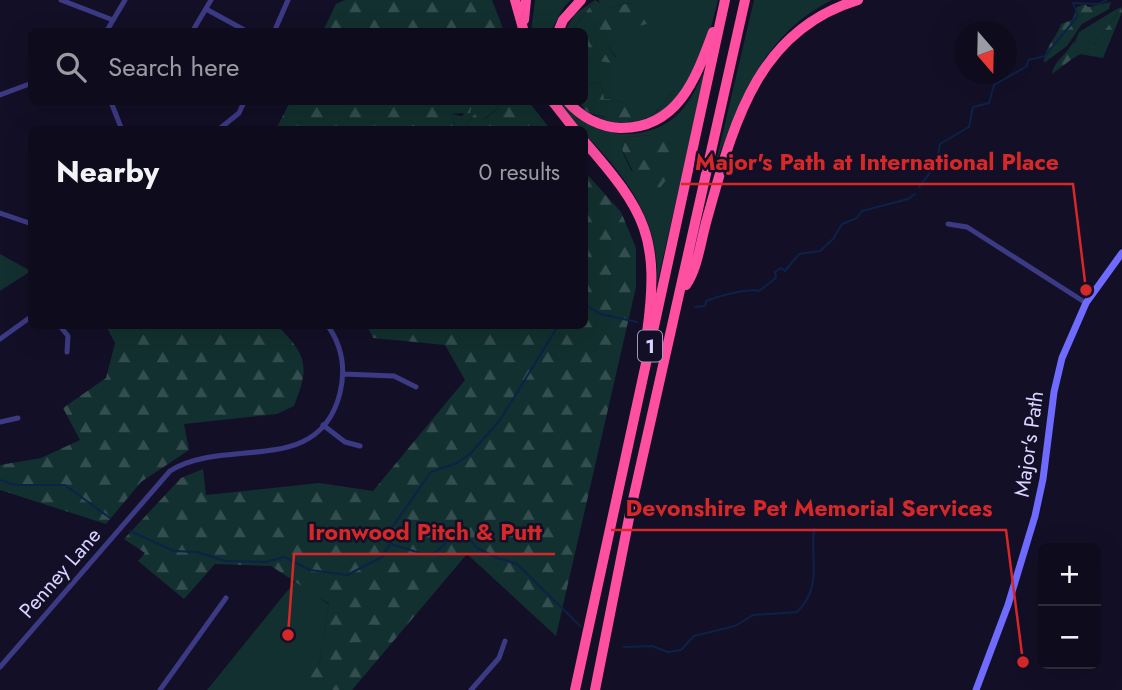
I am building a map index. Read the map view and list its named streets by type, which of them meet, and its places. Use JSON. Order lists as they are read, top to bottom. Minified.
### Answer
{"streets":{"highway":["1"],"street":["Major's Path","Penney Lane"]},"places":["Major's Path at International Place","Ironwood Pitch & Putt","Devonshire Pet Memorial Services"],"north":"bottom","page":{"search":"Search here","heading":["Nearby","0 results"],"map_buttons":["+","−"]}}
